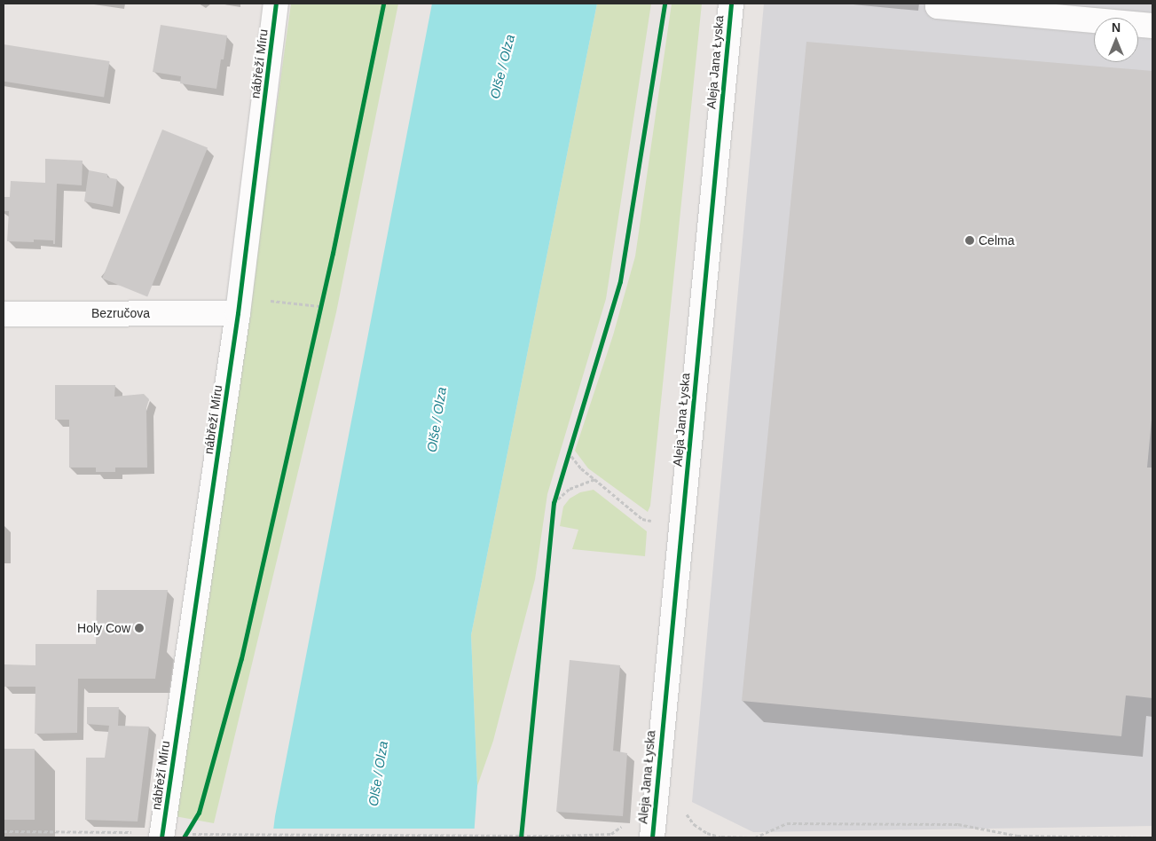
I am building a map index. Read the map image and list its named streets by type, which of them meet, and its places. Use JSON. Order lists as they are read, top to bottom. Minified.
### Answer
{"streets":{"street":["Aleja Jana Łyska","nábřeží Míru","Bezručova"]},"crossings":[["nábřeží Míru","Bezručova"]],"water":["Olše / Olza"],"places":["Celma","Holy Cow"],"north":"top"}
